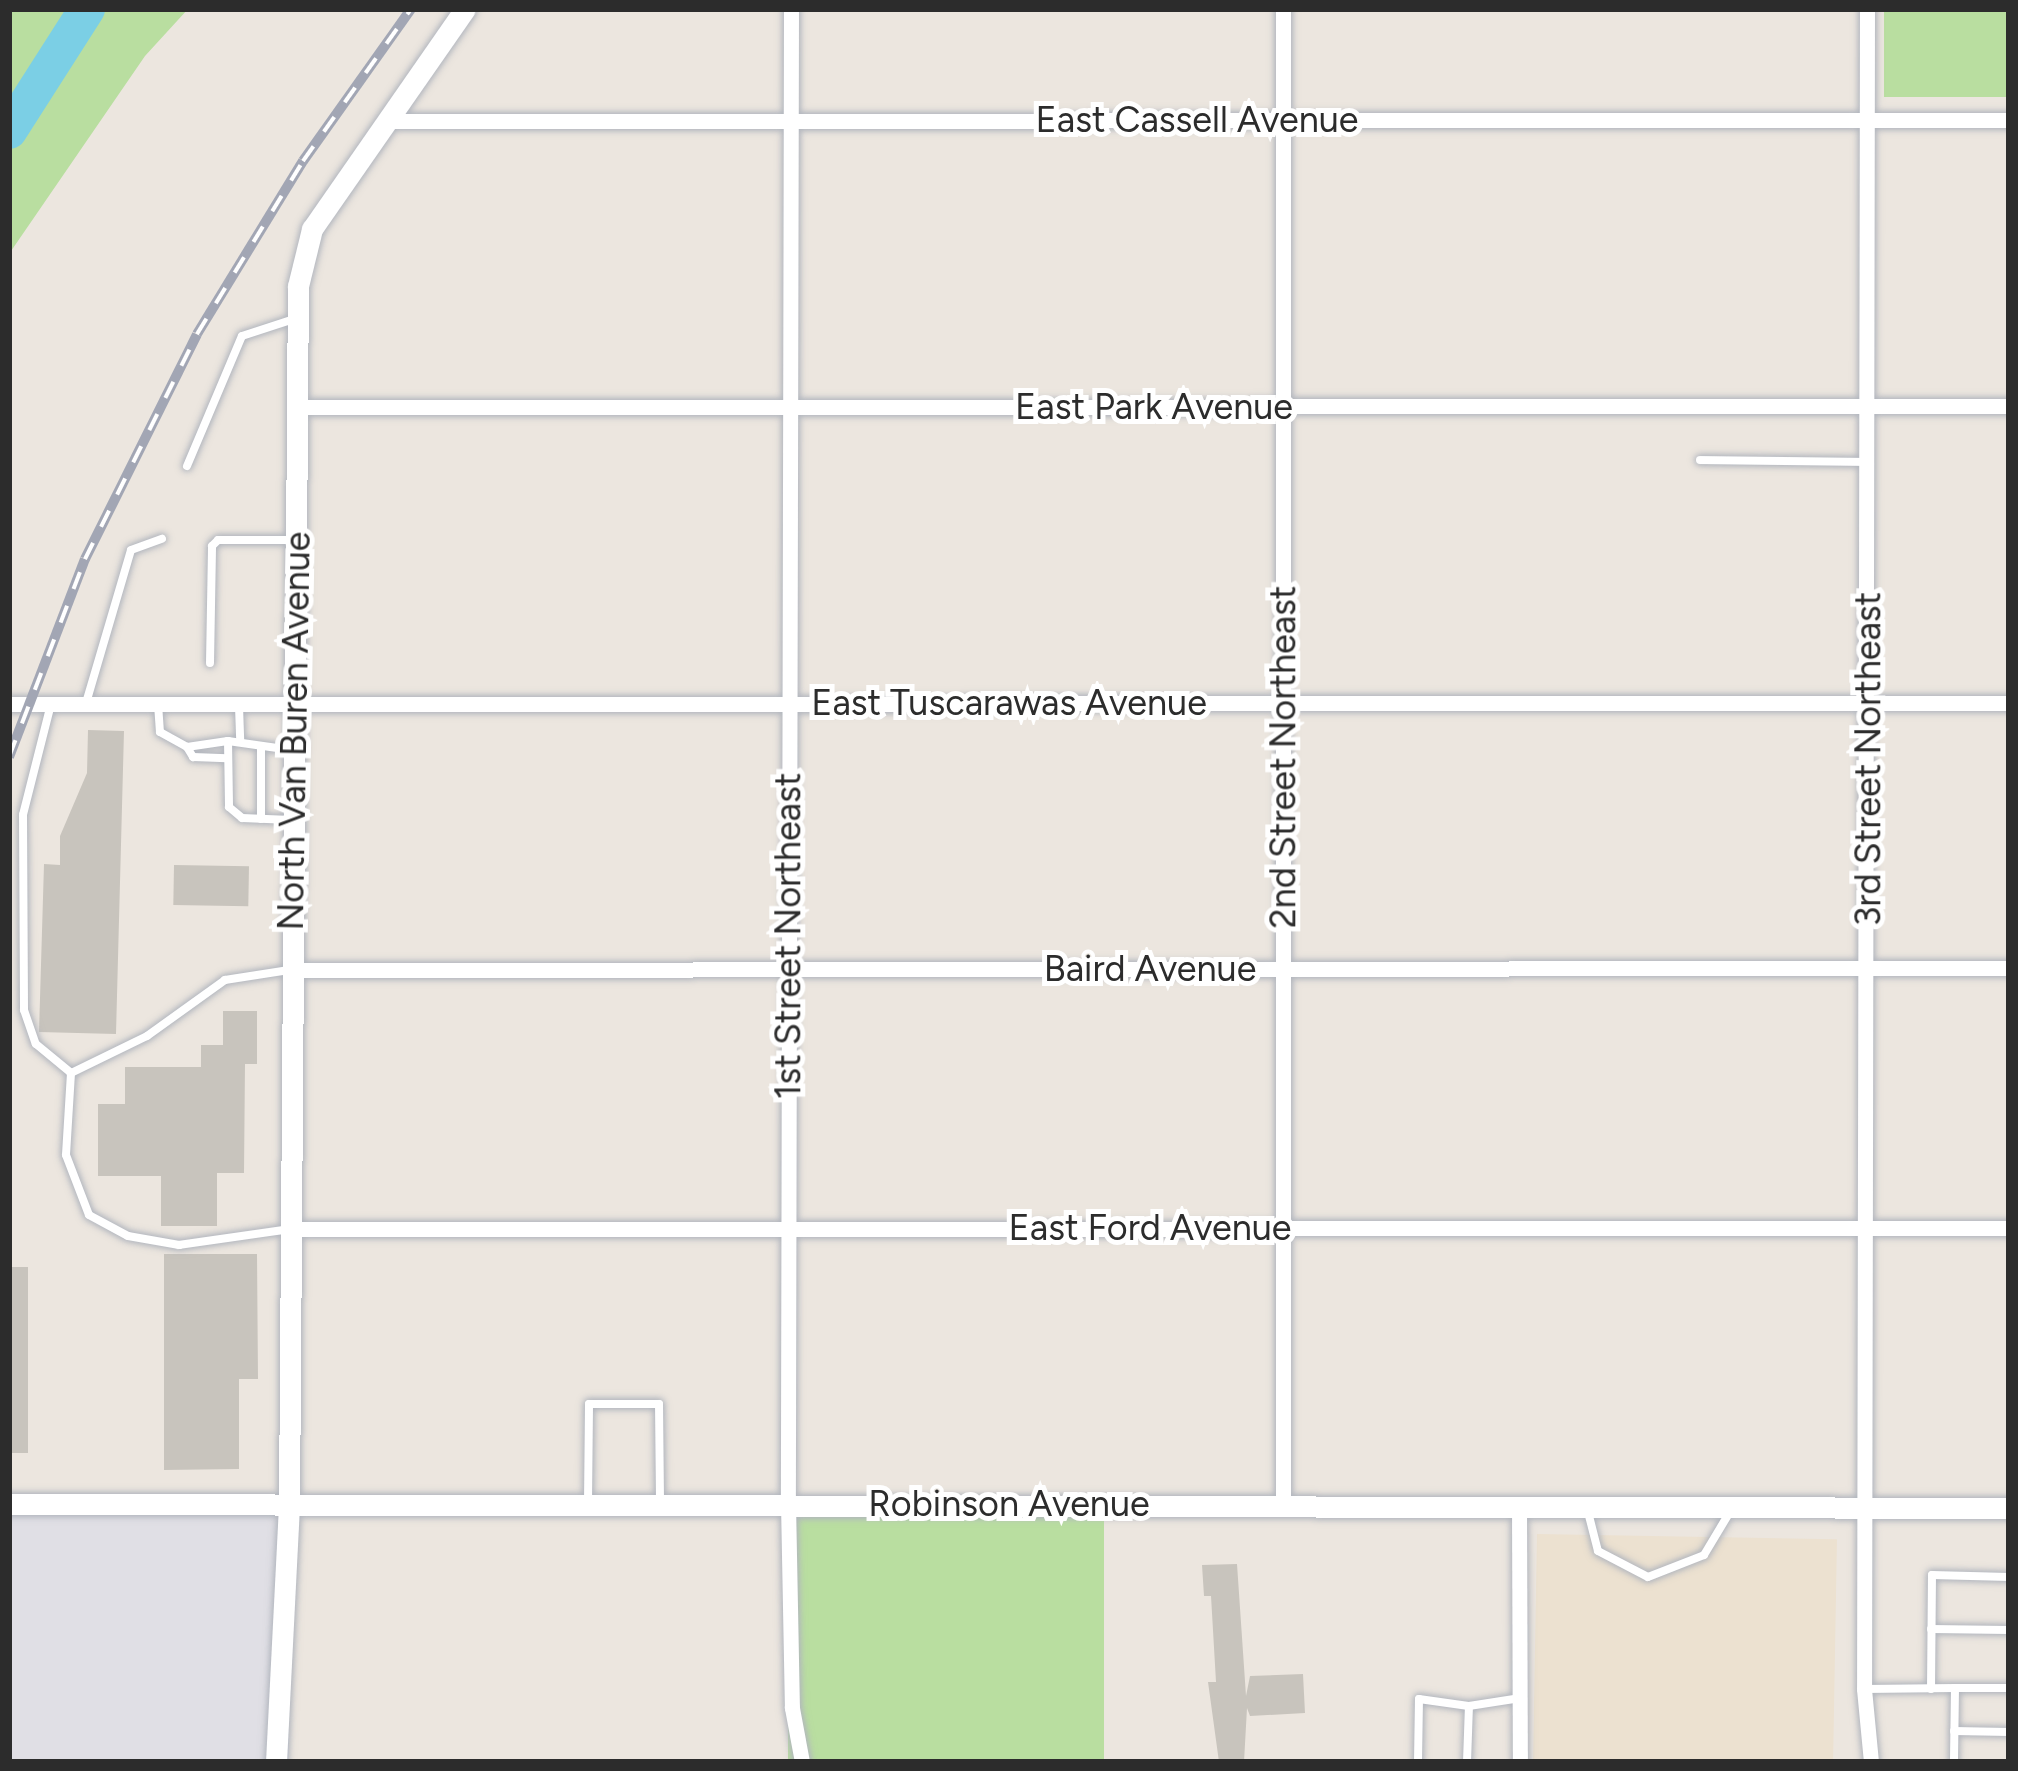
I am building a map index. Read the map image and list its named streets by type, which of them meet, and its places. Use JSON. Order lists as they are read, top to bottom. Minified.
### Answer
{"streets":{"main road":["North Van Buren Avenue","Robinson Avenue"],"street":["East Cassell Avenue","East Park Avenue","East Tuscarawas Avenue","2nd Street Northeast","3rd Street Northeast","1st Street Northeast","Baird Avenue","East Ford Avenue"]},"crossings":[["East Cassell Avenue","North Van Buren Avenue"],["East Cassell Avenue","2nd Street Northeast"],["East Cassell Avenue","3rd Street Northeast"],["East Cassell Avenue","1st Street Northeast"],["East Park Avenue","North Van Buren Avenue"],["East Park Avenue","2nd Street Northeast"],["East Park Avenue","3rd Street Northeast"],["East Park Avenue","1st Street Northeast"],["East Tuscarawas Avenue","North Van Buren Avenue"],["East Tuscarawas Avenue","2nd Street Northeast"],["East Tuscarawas Avenue","3rd Street Northeast"],["East Tuscarawas Avenue","1st Street Northeast"],["North Van Buren Avenue","Baird Avenue"],["North Van Buren Avenue","East Ford Avenue"],["North Van Buren Avenue","Robinson Avenue"],["2nd Street Northeast","Baird Avenue"],["2nd Street Northeast","East Ford Avenue"],["2nd Street Northeast","Robinson Avenue"],["3rd Street Northeast","Baird Avenue"],["3rd Street Northeast","East Ford Avenue"],["3rd Street Northeast","Robinson Avenue"],["1st Street Northeast","Baird Avenue"],["1st Street Northeast","East Ford Avenue"],["1st Street Northeast","Robinson Avenue"]]}
